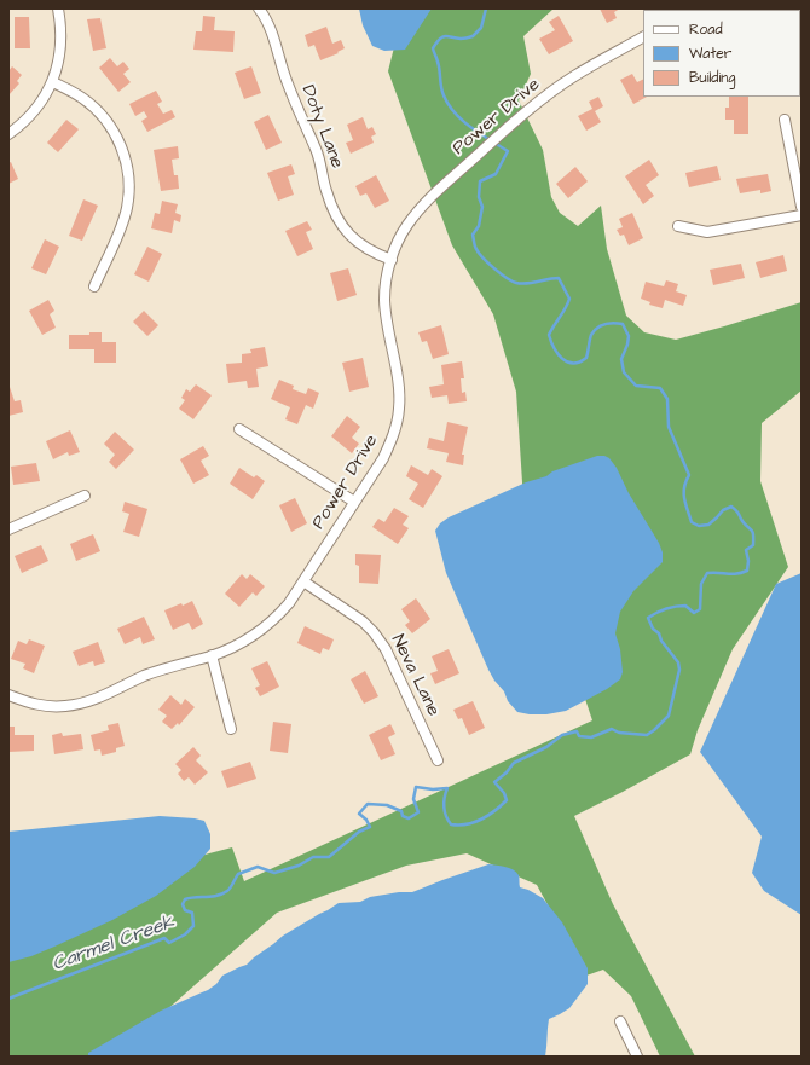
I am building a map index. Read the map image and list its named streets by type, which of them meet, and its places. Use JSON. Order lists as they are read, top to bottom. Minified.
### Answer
{"streets":{"street":["Power Drive","Doty Lane","Neva Lane"]},"crossings":[["Power Drive","Doty Lane"],["Power Drive","Neva Lane"]],"water":["Carmel Creek"],"legend":["Road","Water","Building"]}
